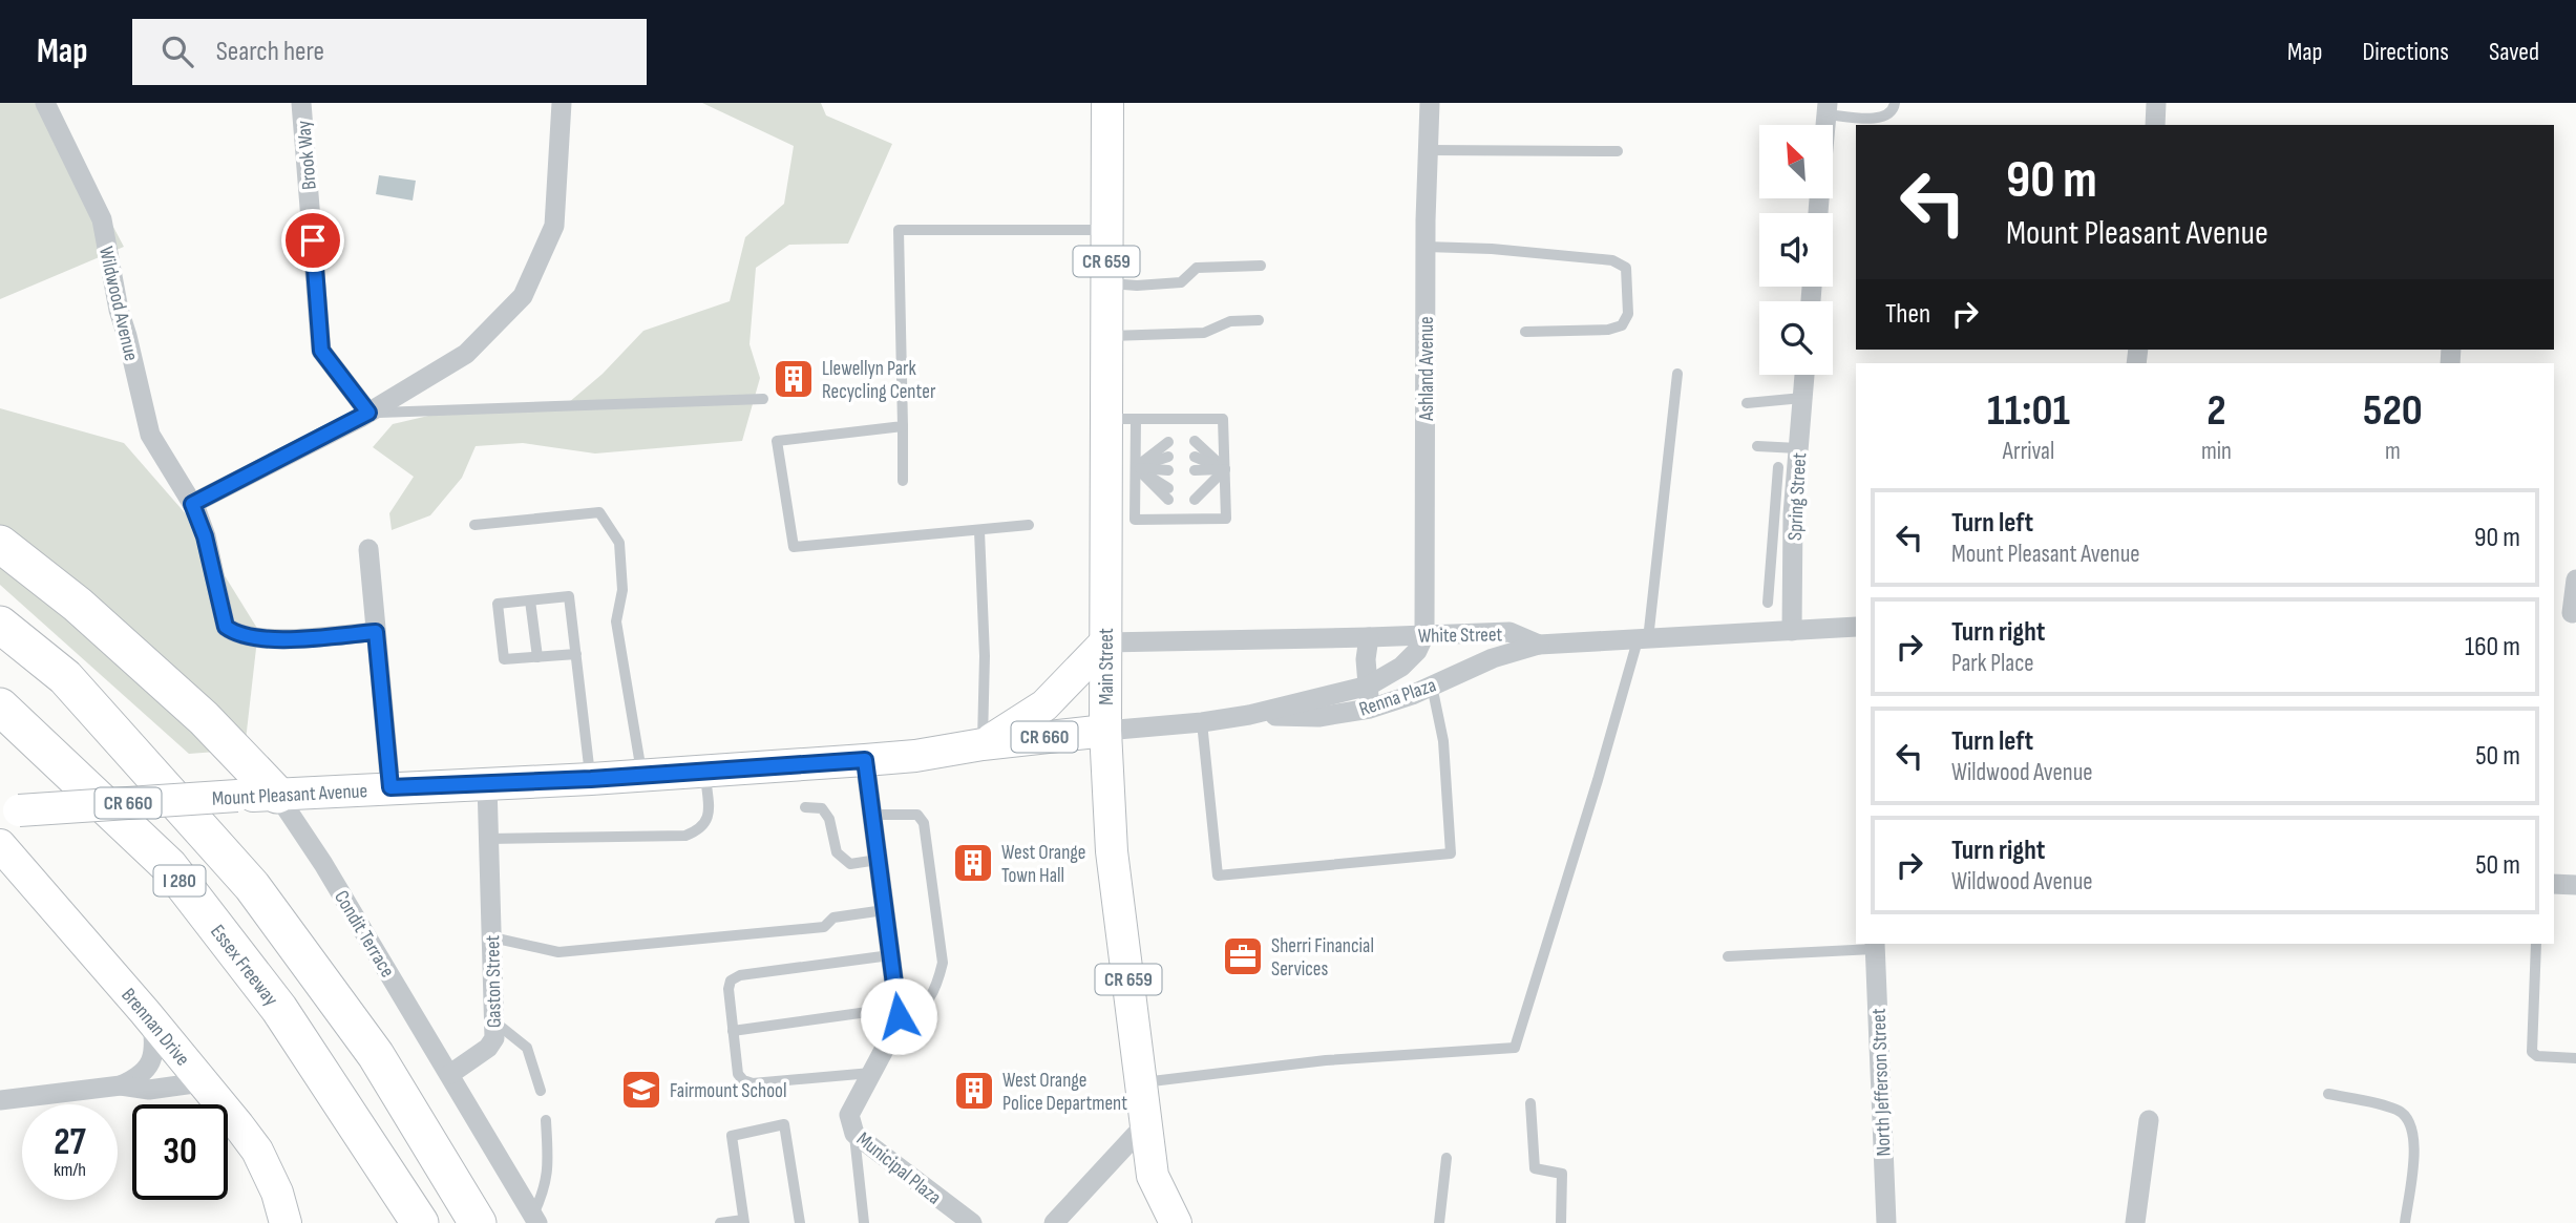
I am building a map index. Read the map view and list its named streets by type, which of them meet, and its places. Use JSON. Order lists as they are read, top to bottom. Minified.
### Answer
{"streets":{"highway":["I 280","Essex Freeway"],"main road":["CR 659","Main Street","CR 660","Mount Pleasant Avenue","Brennan Drive"],"street":["Brook Way","Wildwood Avenue","Ashland Avenue","Spring Street","White Street","Renna Plaza","Condit Terrace","Gaston Street","North Jefferson Street","Municipal Plaza"]},"crossings":[["Ashland Avenue","White Street"],["Ashland Avenue","Renna Plaza"],["Spring Street","White Street"],["White Street","Main Street"],["White Street","Renna Plaza"],["Main Street","Renna Plaza"],["Main Street","Mount Pleasant Avenue"],["Renna Plaza","Mount Pleasant Avenue"],["Mount Pleasant Avenue","Condit Terrace"],["Mount Pleasant Avenue","Gaston Street"],["Condit Terrace","Gaston Street"]],"places":{"building":["Llewellyn Park Recycling Center","West Orange Town Hall","West Orange Police Department"],"office":["Sherri Financial Services"],"school or university":["Fairmount School"]},"north":"top left","page":{"header":"Map","search":"Search here","nav":["Map","Directions","Saved"],"turn":["90 m","Mount Pleasant Avenue"],"then":"Then","eta":["11:01","Arrival","2","min","520","m"],"list":[{"name":"Turn left","note":"Mount Pleasant Avenue","value":"90 m"},{"name":"Turn right","note":"Park Place","value":"160 m"},{"name":"Turn left","note":"Wildwood Avenue","value":"50 m"},{"name":"Turn right","note":"Wildwood Avenue","value":"50 m"}],"speed":"27 km/h","limit":"30"}}
